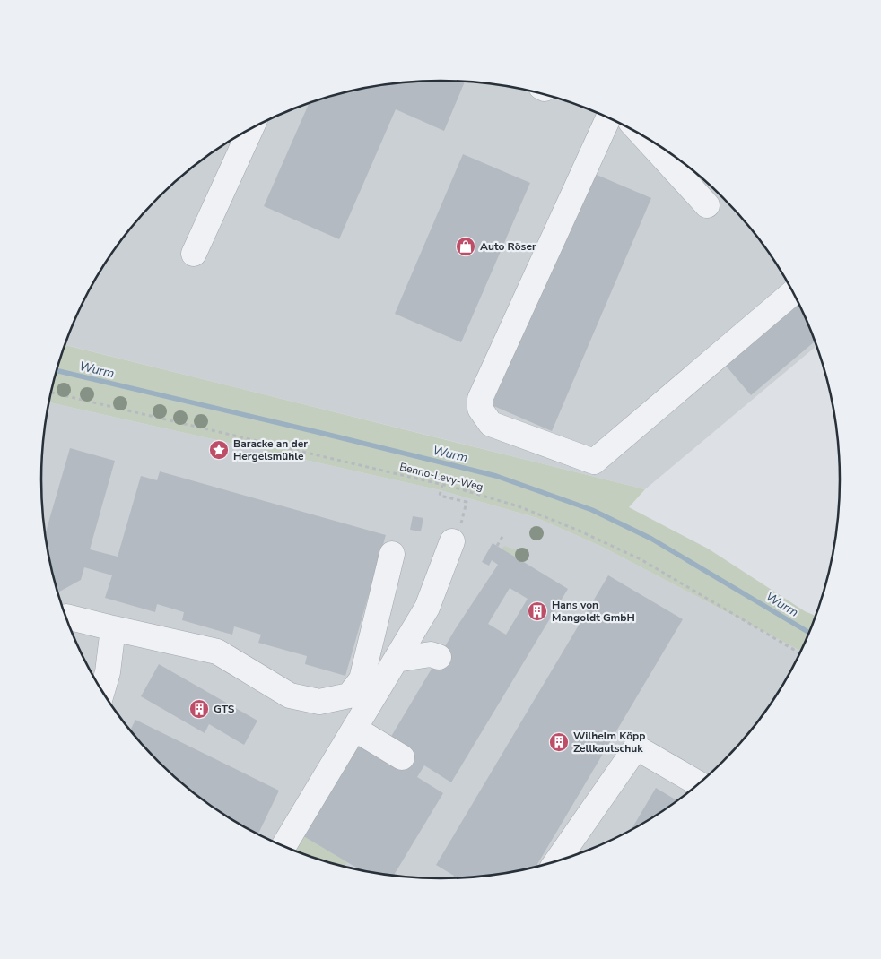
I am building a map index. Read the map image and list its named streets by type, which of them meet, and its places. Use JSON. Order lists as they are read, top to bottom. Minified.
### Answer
{"streets":{"path":["Benno-Levy-Weg"]},"water":["Wurm"],"places":{"shop":["Auto Röser"],"place":["Baracke an der Hergelsmühle"],"building":["Hans von Mangoldt GmbH","GTS","Wilhelm Köpp Zellkautschuk"]}}
